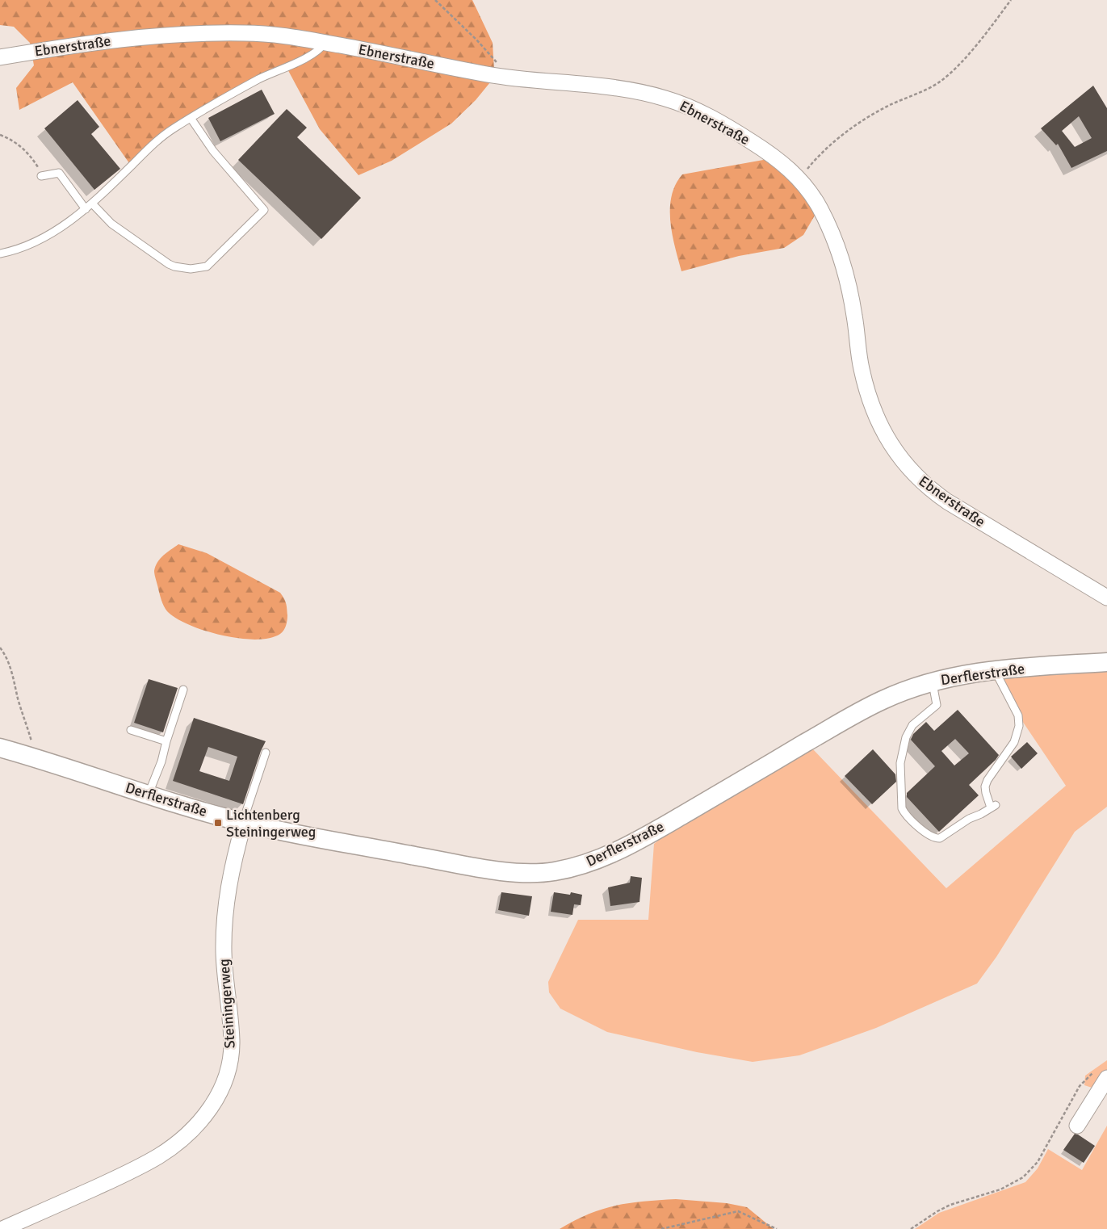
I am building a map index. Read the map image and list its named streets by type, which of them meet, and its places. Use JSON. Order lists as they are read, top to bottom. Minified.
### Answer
{"streets":{"street":["Ebnerstraße","Derflerstraße","Steiningerweg"]},"crossings":[["Derflerstraße","Steiningerweg"]],"places":{"transit":["Lichtenberg Steiningerweg"]}}
